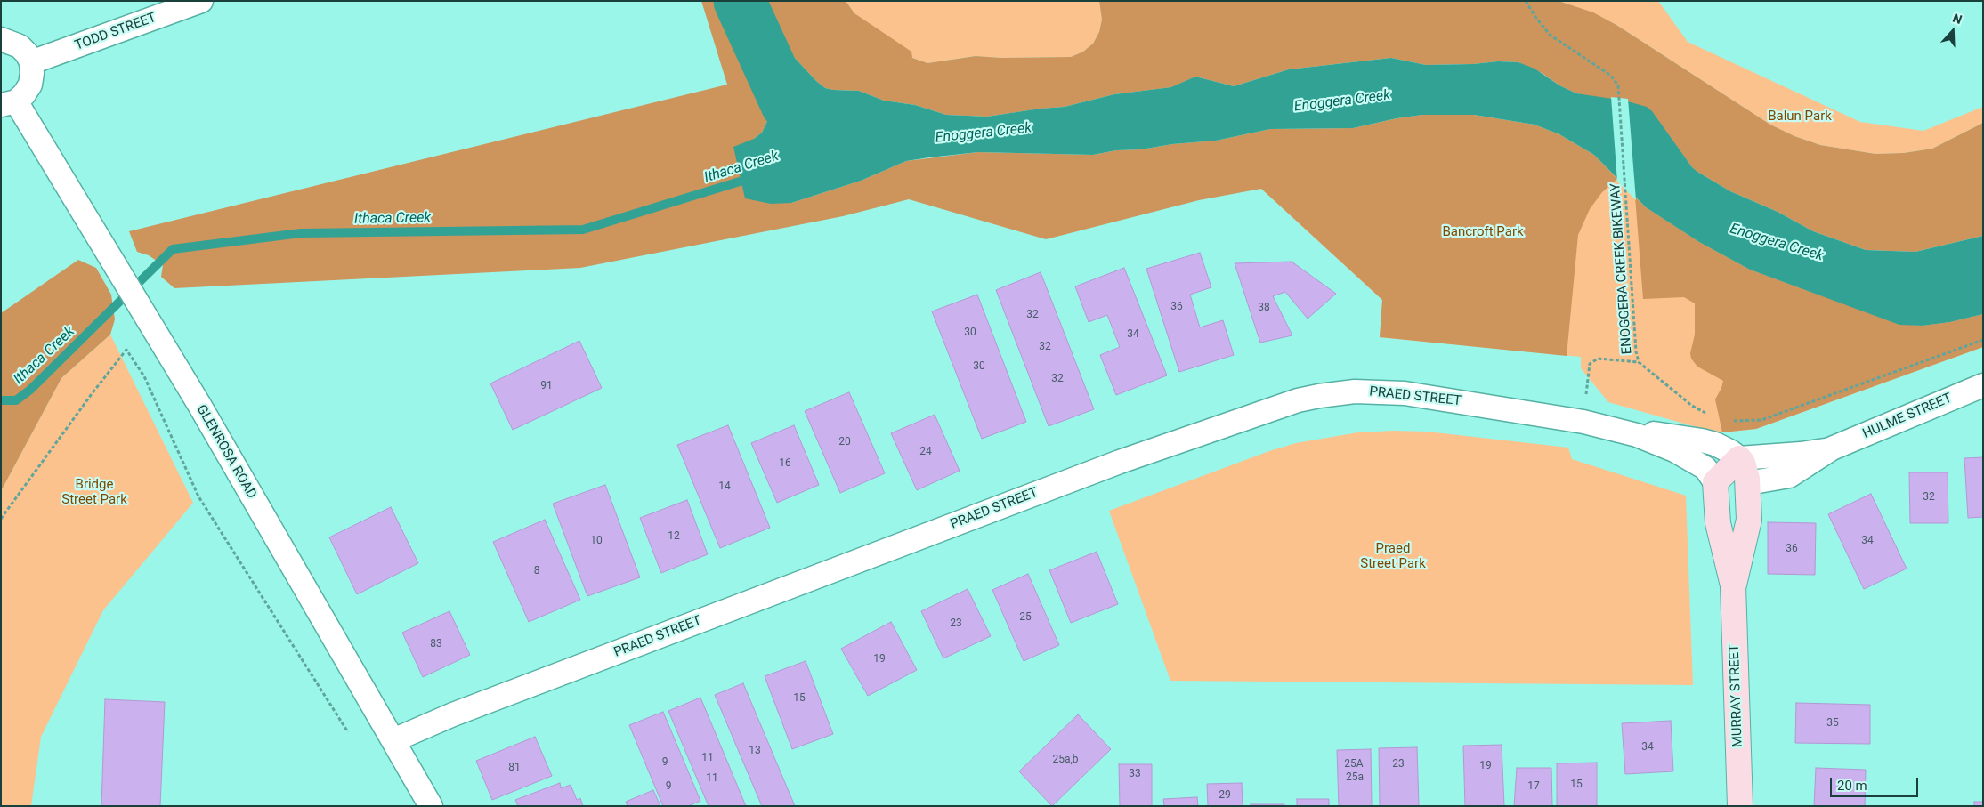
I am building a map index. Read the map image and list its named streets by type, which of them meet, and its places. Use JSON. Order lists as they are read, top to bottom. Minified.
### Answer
{"streets":{"street":["TODD STREET","PRAED STREET","HULME STREET","GLENROSA ROAD","MURRAY STREET"],"path":["ENOGGERA CREEK BIKEWAY"]},"crossings":[["PRAED STREET","HULME STREET"],["PRAED STREET","GLENROSA ROAD"],["PRAED STREET","MURRAY STREET"],["HULME STREET","MURRAY STREET"]],"water":["Enoggera Creek","Ithaca Creek"],"parks":["Balun Park","Bancroft Park","Bridge Street Park","Praed Street Park"],"house_numbers":["36","38","32","30","34","32","30","32","91","20","24","16","14","32","12","10","34","36","8","25","23","83","19","15","35","34","13","11","25a,b","9","25A","23","19","81","33","25a","11","15","9","17","29"],"scale_bar":"20 m","north":"top"}
